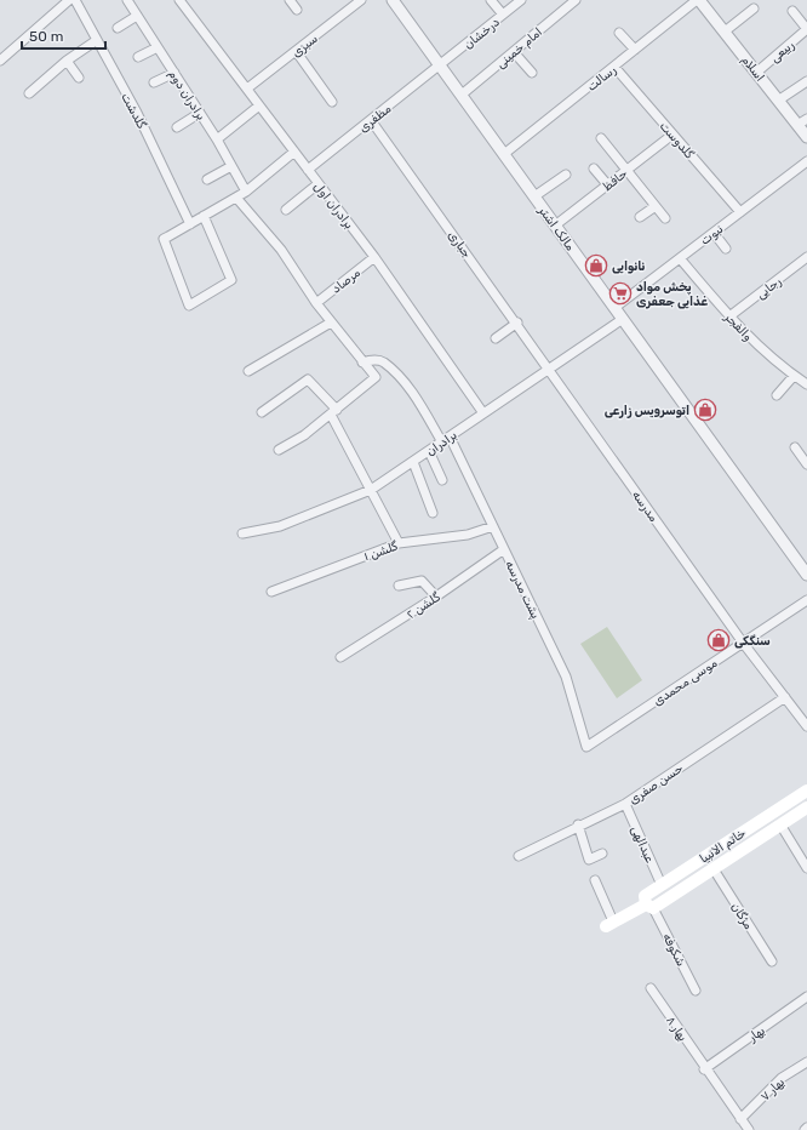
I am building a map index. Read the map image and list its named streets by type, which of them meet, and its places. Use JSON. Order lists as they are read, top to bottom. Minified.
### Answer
{"streets":{"main road":["خاتم الانبیا"],"street":["درخشان","سبزی","امام خمینی","ربیعی","اسلام","رسالت","برادران دوم","گلدشت","مظفری","گلدوست","حافظ","برادران اول","مالک اشتر","نبوت","جباری","مرصاد","رجایی","والفجر","برادران","مدرسه","گلشن ۱","پشت مدرسه","گلشن ۲","موسی محمدی","حسن صفری","عبدالهی","مژگان","شکوفه","بهار ۸","بهار","بهار ۷"]},"crossings":[["درخشان","مظفری"],["درخشان","مالک اشتر"],["سبزی","برادران اول"],["امام خمینی","مالک اشتر"],["ربیعی","اسلام"],["اسلام","رسالت"],["رسالت","گلدوست"],["رسالت","مالک اشتر"],["مظفری","برادران اول"],["مظفری","مالک اشتر"],["مظفری","جباری"],["گلدوست","حافظ"],["گلدوست","نبوت"],["حافظ","مالک اشتر"],["برادران اول","مرصاد"],["برادران اول","برادران"],["مالک اشتر","نبوت"],["مالک اشتر","برادران"],["نبوت","والفجر"],["جباری","برادران"],["جباری","مدرسه"],["رجایی","والفجر"],["برادران","مدرسه"],["برادران","پشت مدرسه"],["مدرسه","موسی محمدی"],["مدرسه","حسن صفری"],["گلشن ۱","پشت مدرسه"],["پشت مدرسه","گلشن ۲"],["پشت مدرسه","موسی محمدی"],["حسن صفری","عبدالهی"],["عبدالهی","خاتم الانبیا"],["خاتم الانبیا","مژگان"],["خاتم الانبیا","شکوفه"],["بهار ۸","بهار"]],"places":{"shop":["نانوایی","اتوسرویس زارعی","سنگکی"],"supermarket":["پخش مواد غذایی جعفری"]},"scale_bar":"50 m"}
